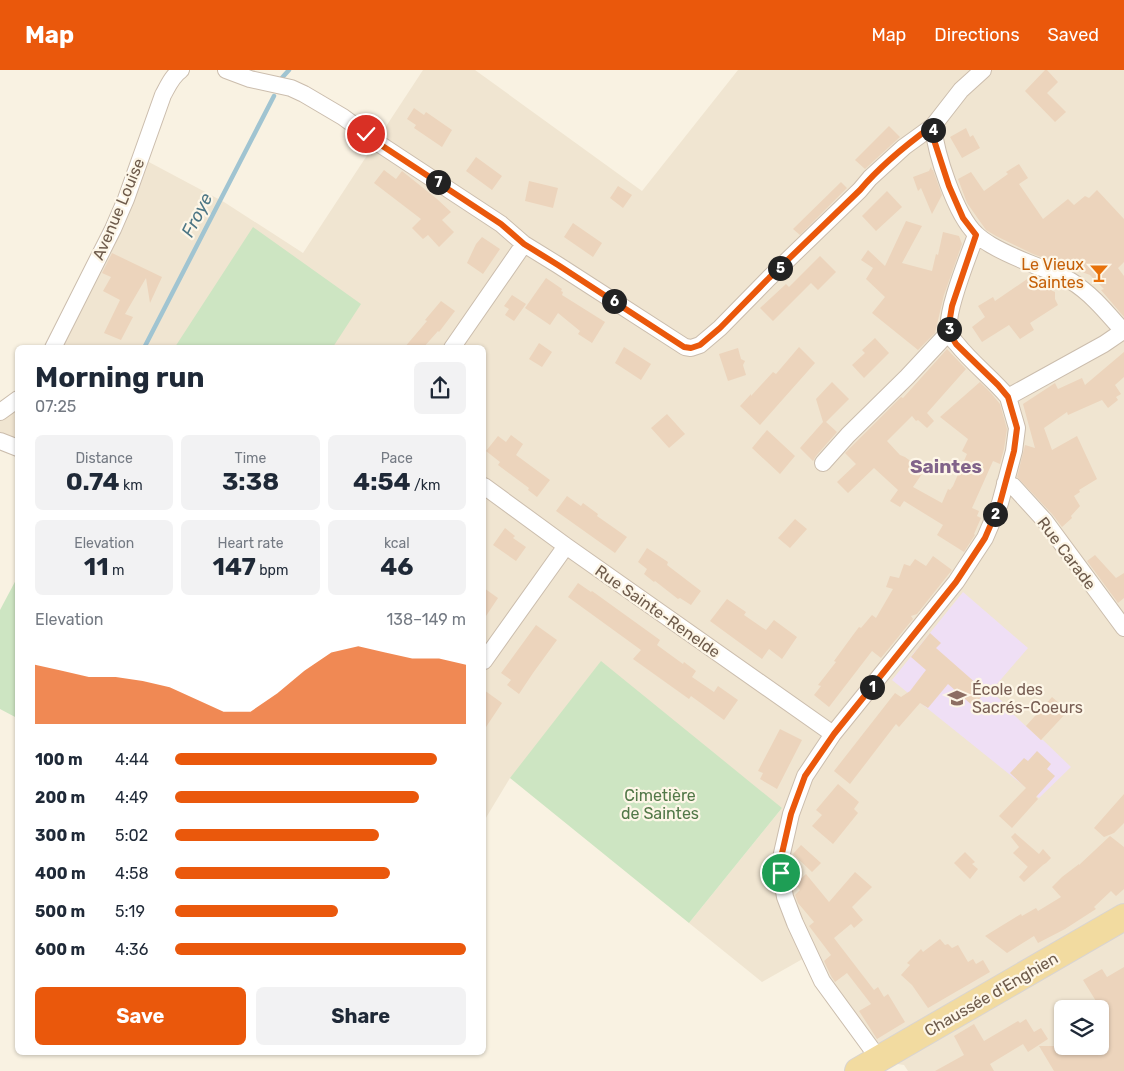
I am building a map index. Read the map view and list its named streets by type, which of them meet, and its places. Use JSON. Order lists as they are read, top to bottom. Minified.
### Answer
{"streets":{"main road":["Chaussée d'Enghien"],"street":["Avenue Louise","Rue Carade","Rue Sainte-Renelde"]},"districts":["Saintes"],"water":["Froye"],"parks":["Cimetière de Saintes"],"places":{"bar":["Le Vieux Saintes"],"school or university":["École des Sacrés-Coeurs"]},"page":{"header":"Map","nav":["Map","Directions","Saved"],"pins":["4","7","5","6","3","2","1"],"heading":["Morning run","07:25"],"stats":[["Distance","0.74 km"],["Time","3:38"],["Pace","4:54 /km"],["Elevation","11 m"],["Heart rate","147 bpm"],["kcal","46"]],"chart":["Elevation","138–149 m"],"list":[{"name":"100 m","note":"4:44"},{"name":"200 m","note":"4:49"},{"name":"300 m","note":"5:02"},{"name":"400 m","note":"4:58"},{"name":"500 m","note":"5:19"},{"name":"600 m","note":"4:36"}],"buttons":["Save","Share"]}}
